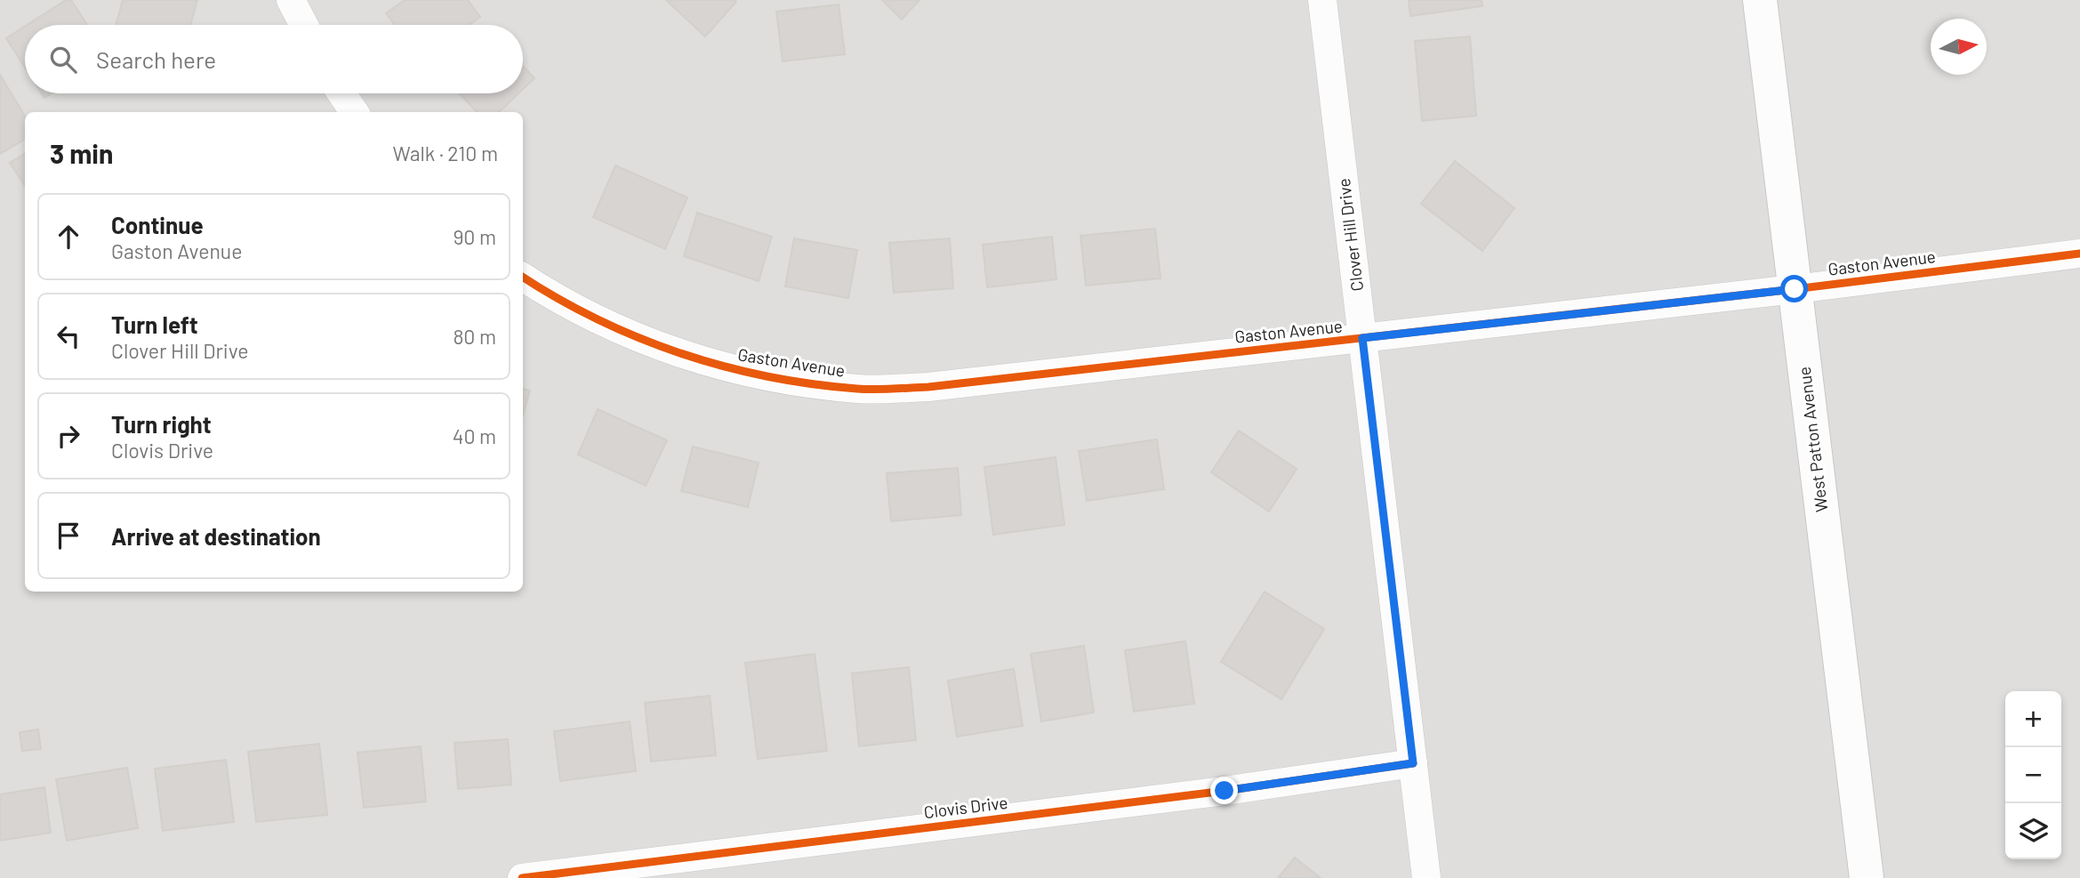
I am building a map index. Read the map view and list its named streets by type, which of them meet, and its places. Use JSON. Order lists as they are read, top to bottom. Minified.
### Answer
{"streets":{"street":["Clover Hill Drive","Gaston Avenue","West Patton Avenue","Clovis Drive"]},"crossings":[["Clover Hill Drive","Gaston Avenue"],["Clover Hill Drive","Clovis Drive"],["Gaston Avenue","West Patton Avenue"]],"north":"right","page":{"search":"Search here","heading":["3 min","Walk · 210 m"],"list":[["Continue","Gaston Avenue","90 m"],["Turn left","Clover Hill Drive","80 m"],["Turn right","Clovis Drive","40 m"],"Arrive at destination"],"map_buttons":["+","−"]}}
